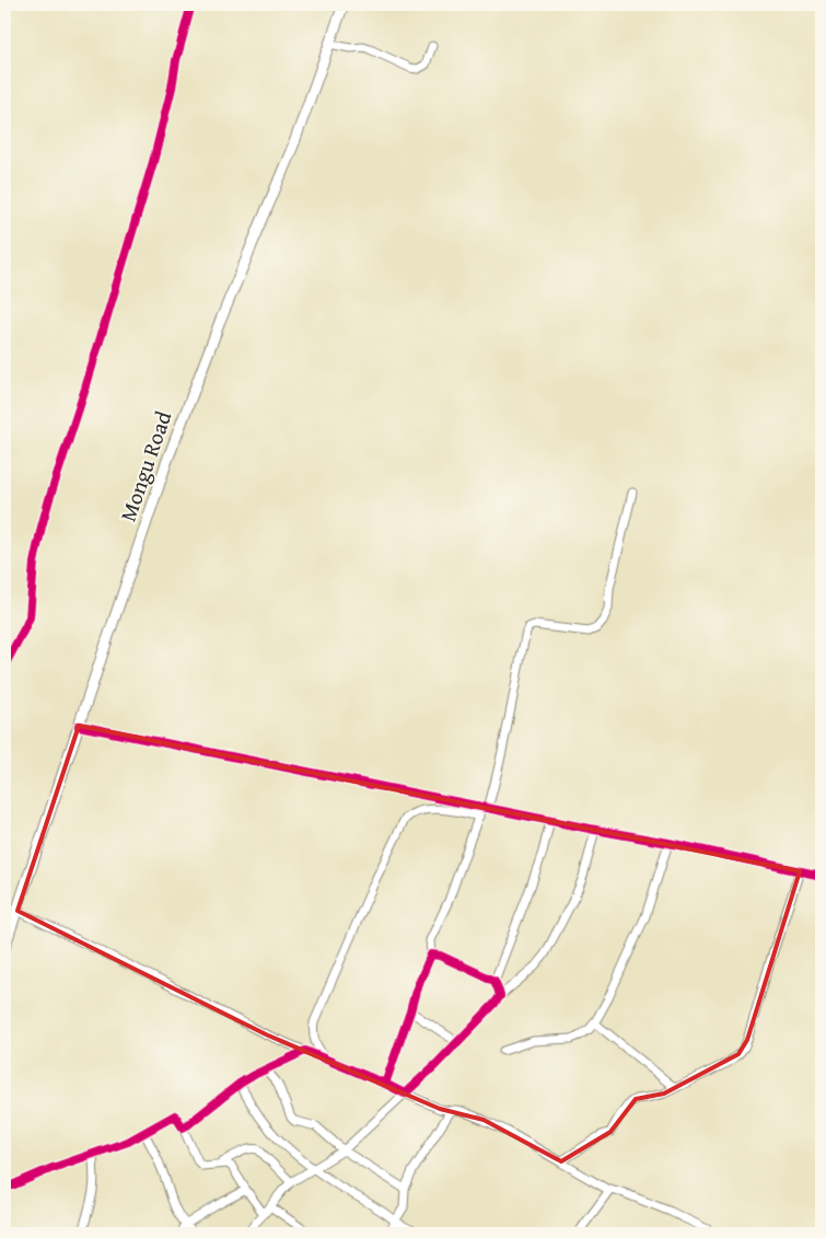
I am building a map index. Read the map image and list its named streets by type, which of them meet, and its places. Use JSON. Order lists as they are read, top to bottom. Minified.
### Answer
{"streets":{"main road":["Mongu Road"]}}
